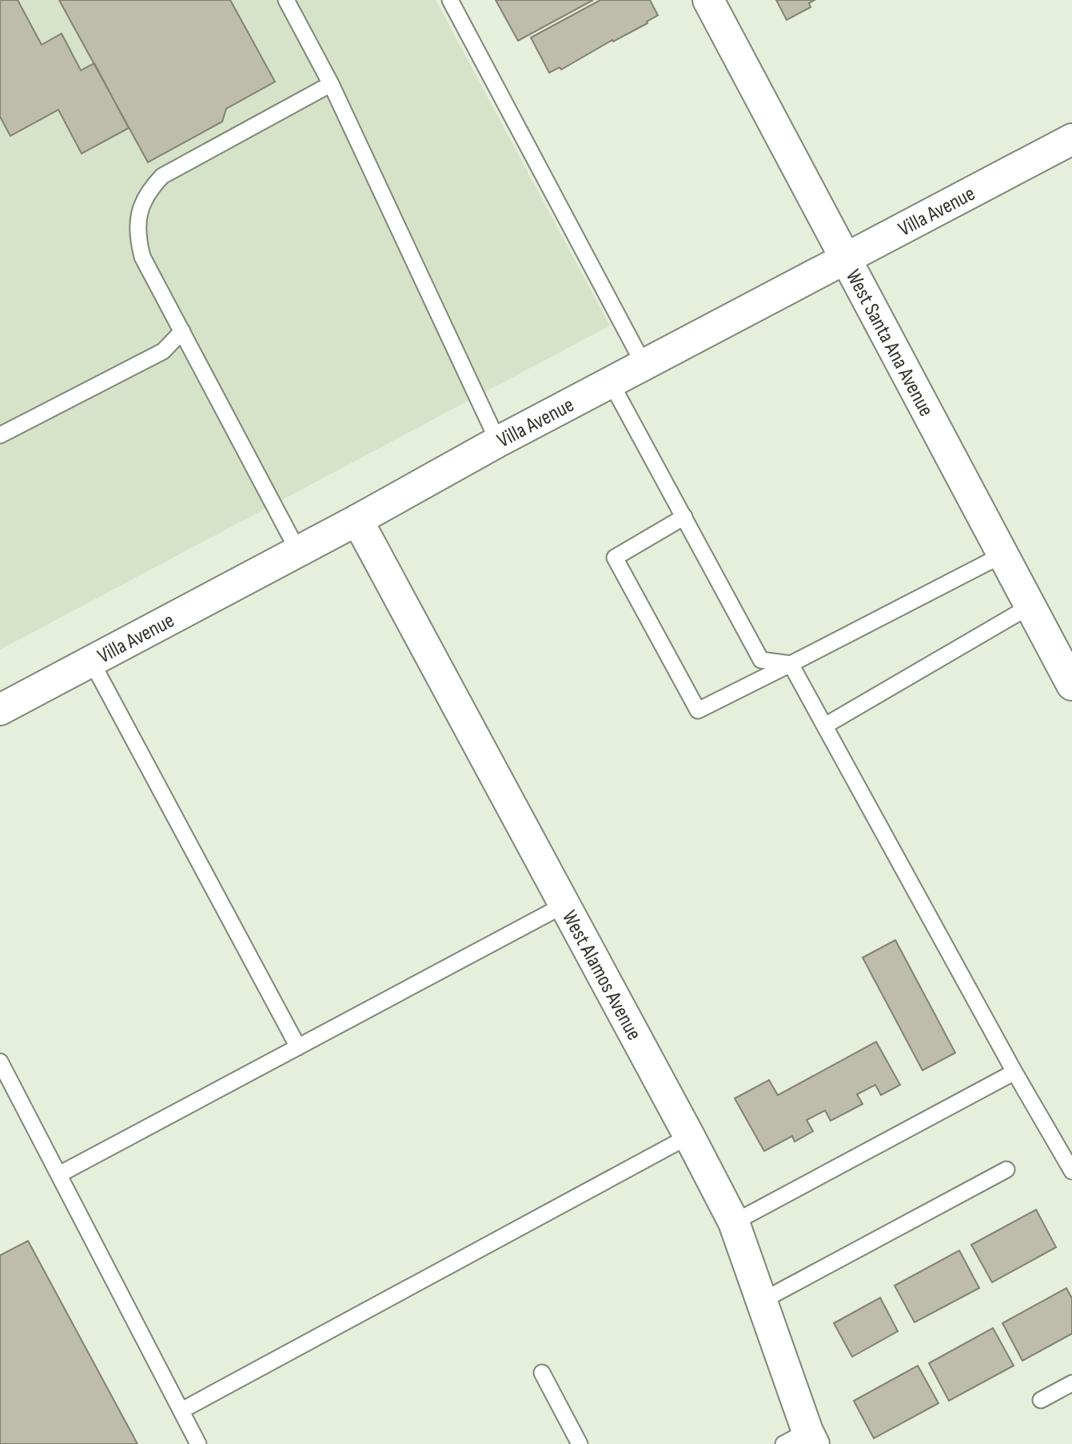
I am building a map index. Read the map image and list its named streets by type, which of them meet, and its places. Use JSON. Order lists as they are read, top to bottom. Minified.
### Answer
{"streets":{"street":["Villa Avenue","West Santa Ana Avenue","West Alamos Avenue"]},"crossings":[["Villa Avenue","West Santa Ana Avenue"],["Villa Avenue","West Alamos Avenue"]]}
